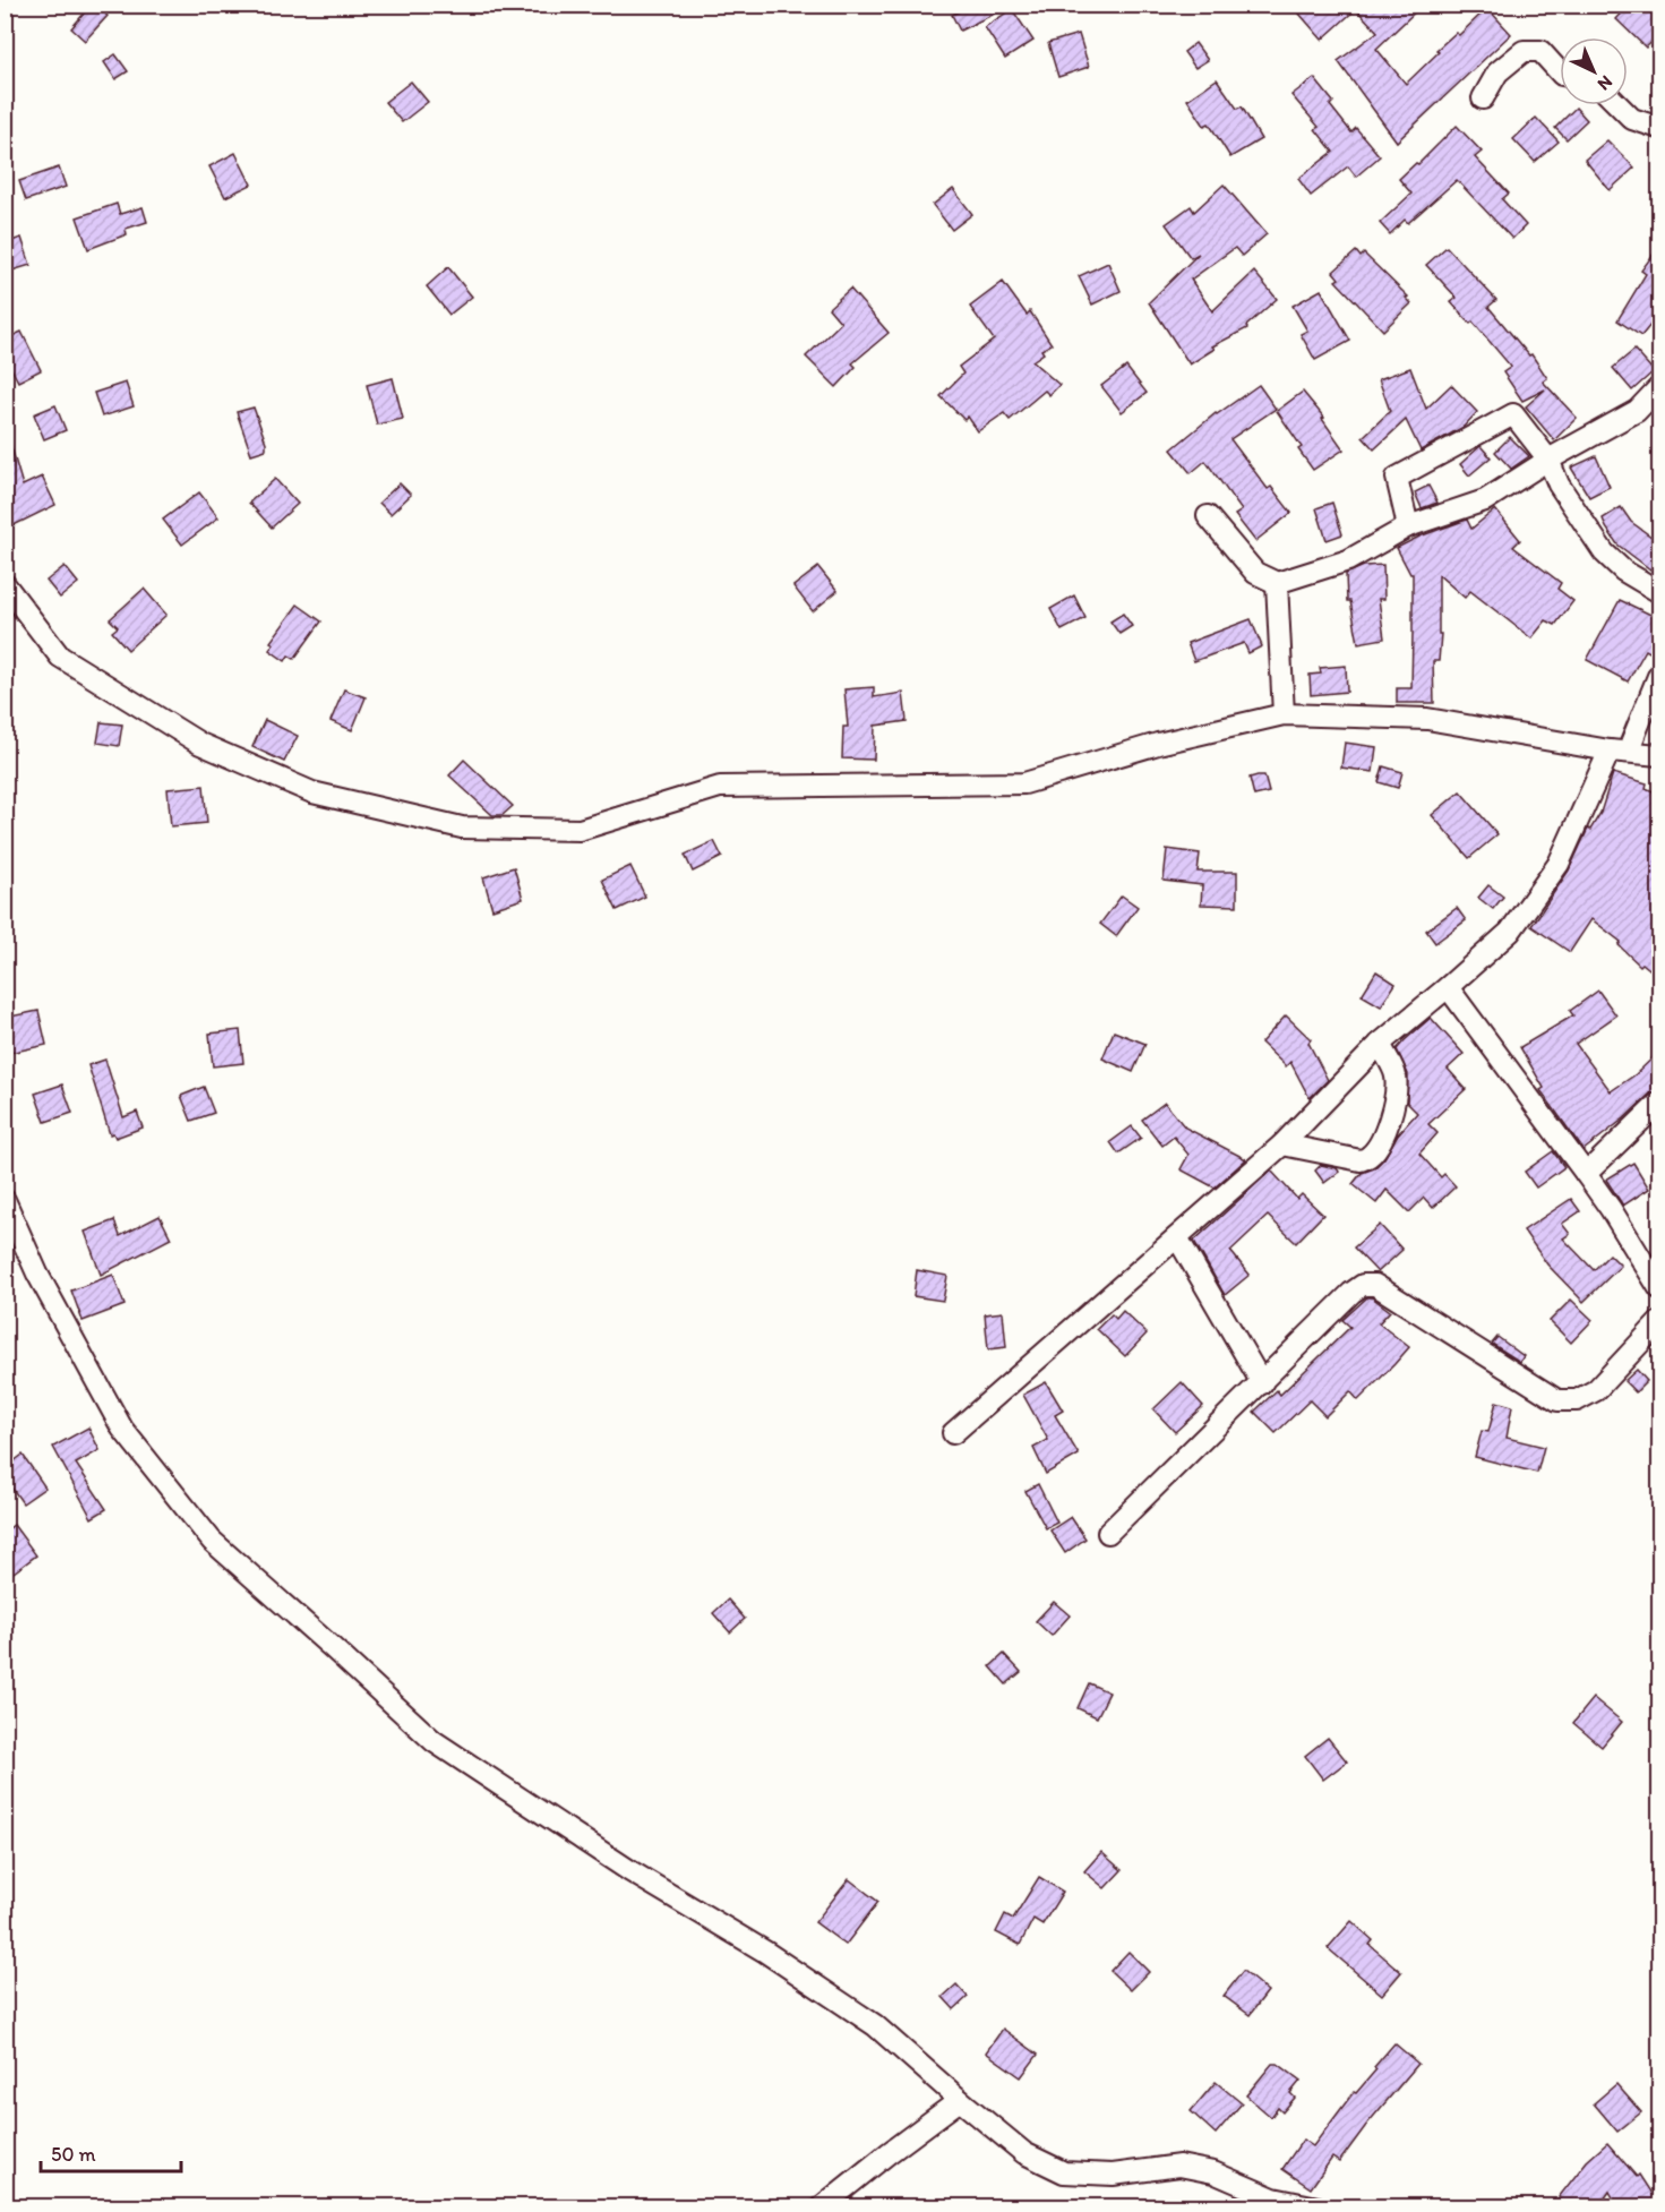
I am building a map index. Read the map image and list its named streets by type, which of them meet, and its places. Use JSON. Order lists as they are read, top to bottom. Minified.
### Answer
{"scale_bar":"50 m","north":"bottom right"}
